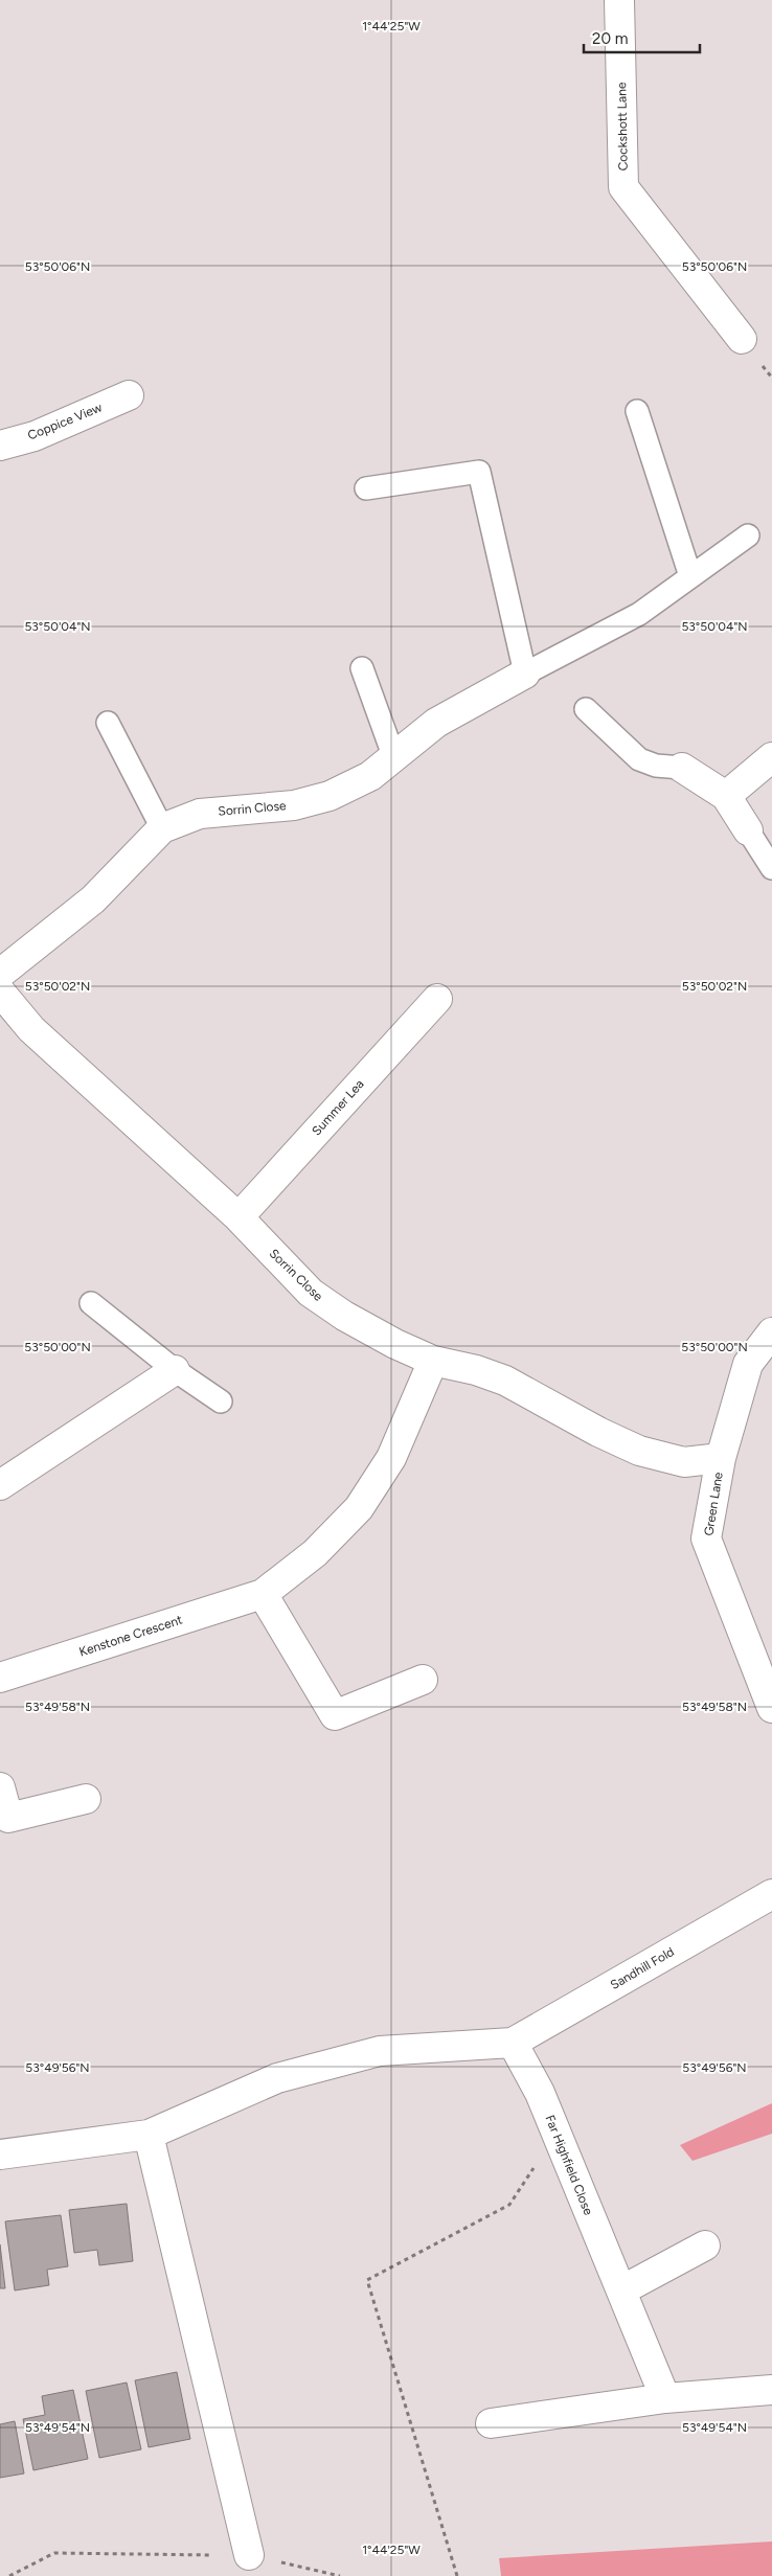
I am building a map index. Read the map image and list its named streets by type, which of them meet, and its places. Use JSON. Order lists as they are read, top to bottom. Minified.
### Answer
{"streets":{"street":["Cockshott Lane","Coppice View","Sorrin Close","Summer Lea","Green Lane","Kenstone Crescent","Sandhill Fold","Far Highfield Close"]},"crossings":[["Sorrin Close","Summer Lea"],["Sorrin Close","Green Lane"],["Sorrin Close","Kenstone Crescent"],["Sandhill Fold","Far Highfield Close"]],"scale_bar":"20 m","coordinates":["1°44'25\"W","53°50'06\"N","53°50'04\"N","53°50'02\"N","53°50'00\"N","53°49'58\"N","53°49'56\"N","53°49'54\"N"]}
